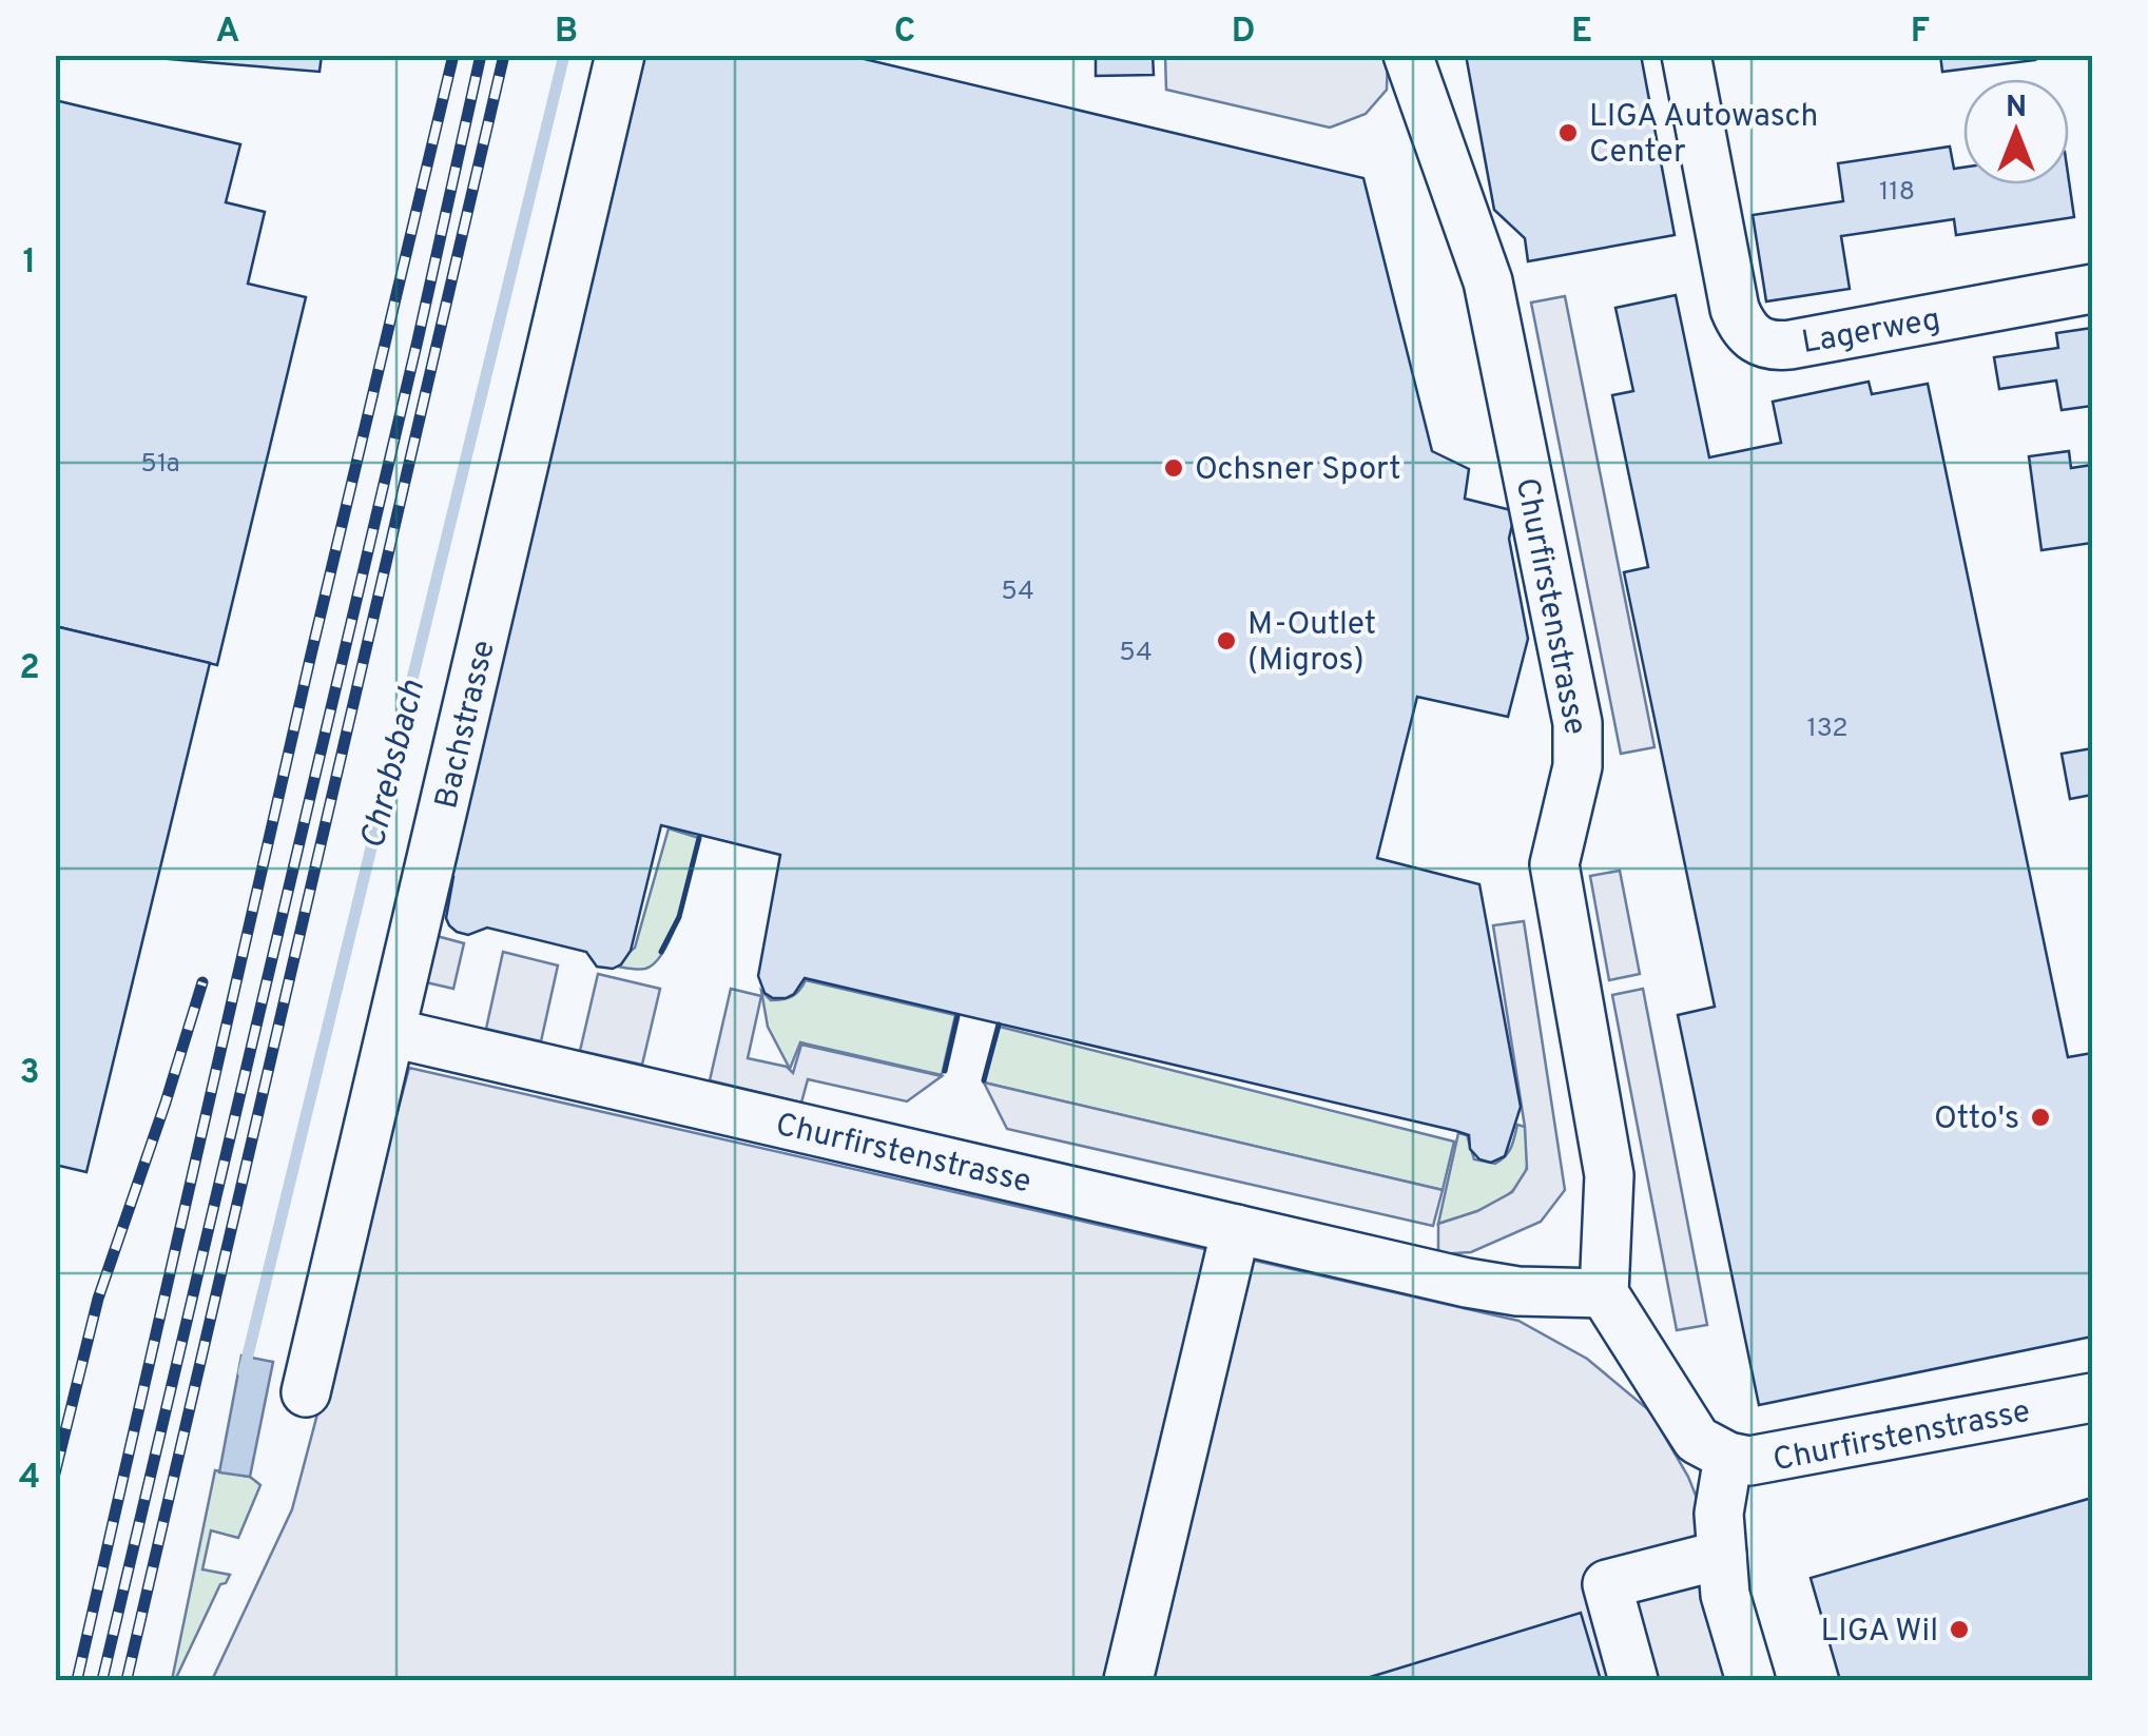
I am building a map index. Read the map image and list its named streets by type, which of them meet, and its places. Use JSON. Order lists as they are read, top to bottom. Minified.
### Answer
{"streets":{"street":["Lagerweg","Churfirstenstrasse","Bachstrasse"]},"crossings":[["Churfirstenstrasse","Bachstrasse"]],"water":["Chrebsbach"],"places":["LIGA Autowasch Center","Ochsner Sport","M-Outlet (Migros)","Otto's","LIGA Wil"],"house_numbers":["118","51a","54","54","132"],"north":"top","grid":{"columns":["A","B","C","D","E","F"],"rows":["1","2","3","4"]}}
